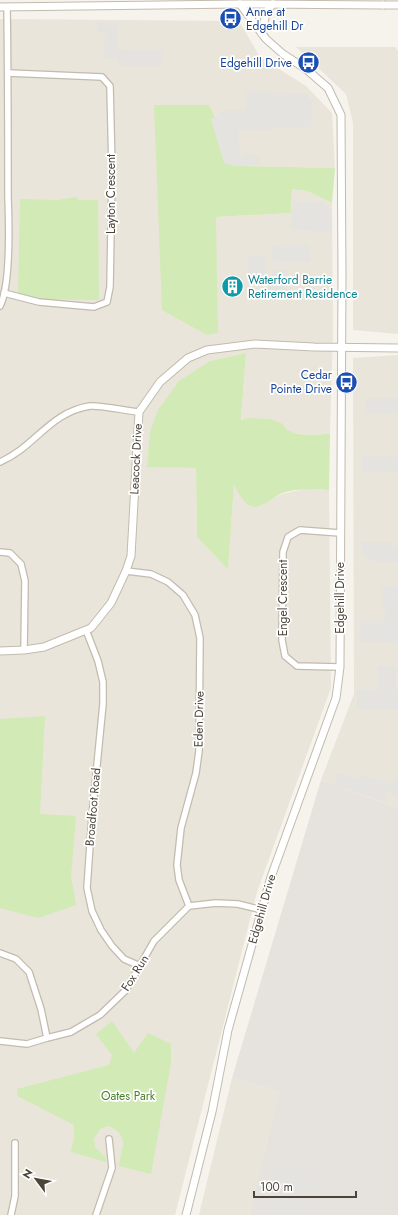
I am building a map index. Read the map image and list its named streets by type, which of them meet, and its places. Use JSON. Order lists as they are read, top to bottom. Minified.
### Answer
{"streets":{"street":["Layton Crescent","Leacock Drive","Engel Crescent","Edgehill Drive","Eden Drive","Broadfoot Road","Fox Run"]},"crossings":[["Leacock Drive","Edgehill Drive"],["Leacock Drive","Eden Drive"],["Leacock Drive","Broadfoot Road"],["Engel Crescent","Edgehill Drive"],["Eden Drive","Fox Run"],["Broadfoot Road","Fox Run"]],"parks":["Oates Park"],"places":{"bus stop":["Anne at Edgehill Dr","Edgehill Drive","Cedar Pointe Drive"],"building":["Waterford Barrie Retirement Residence"]},"scale_bar":"100 m","north":"top left"}
